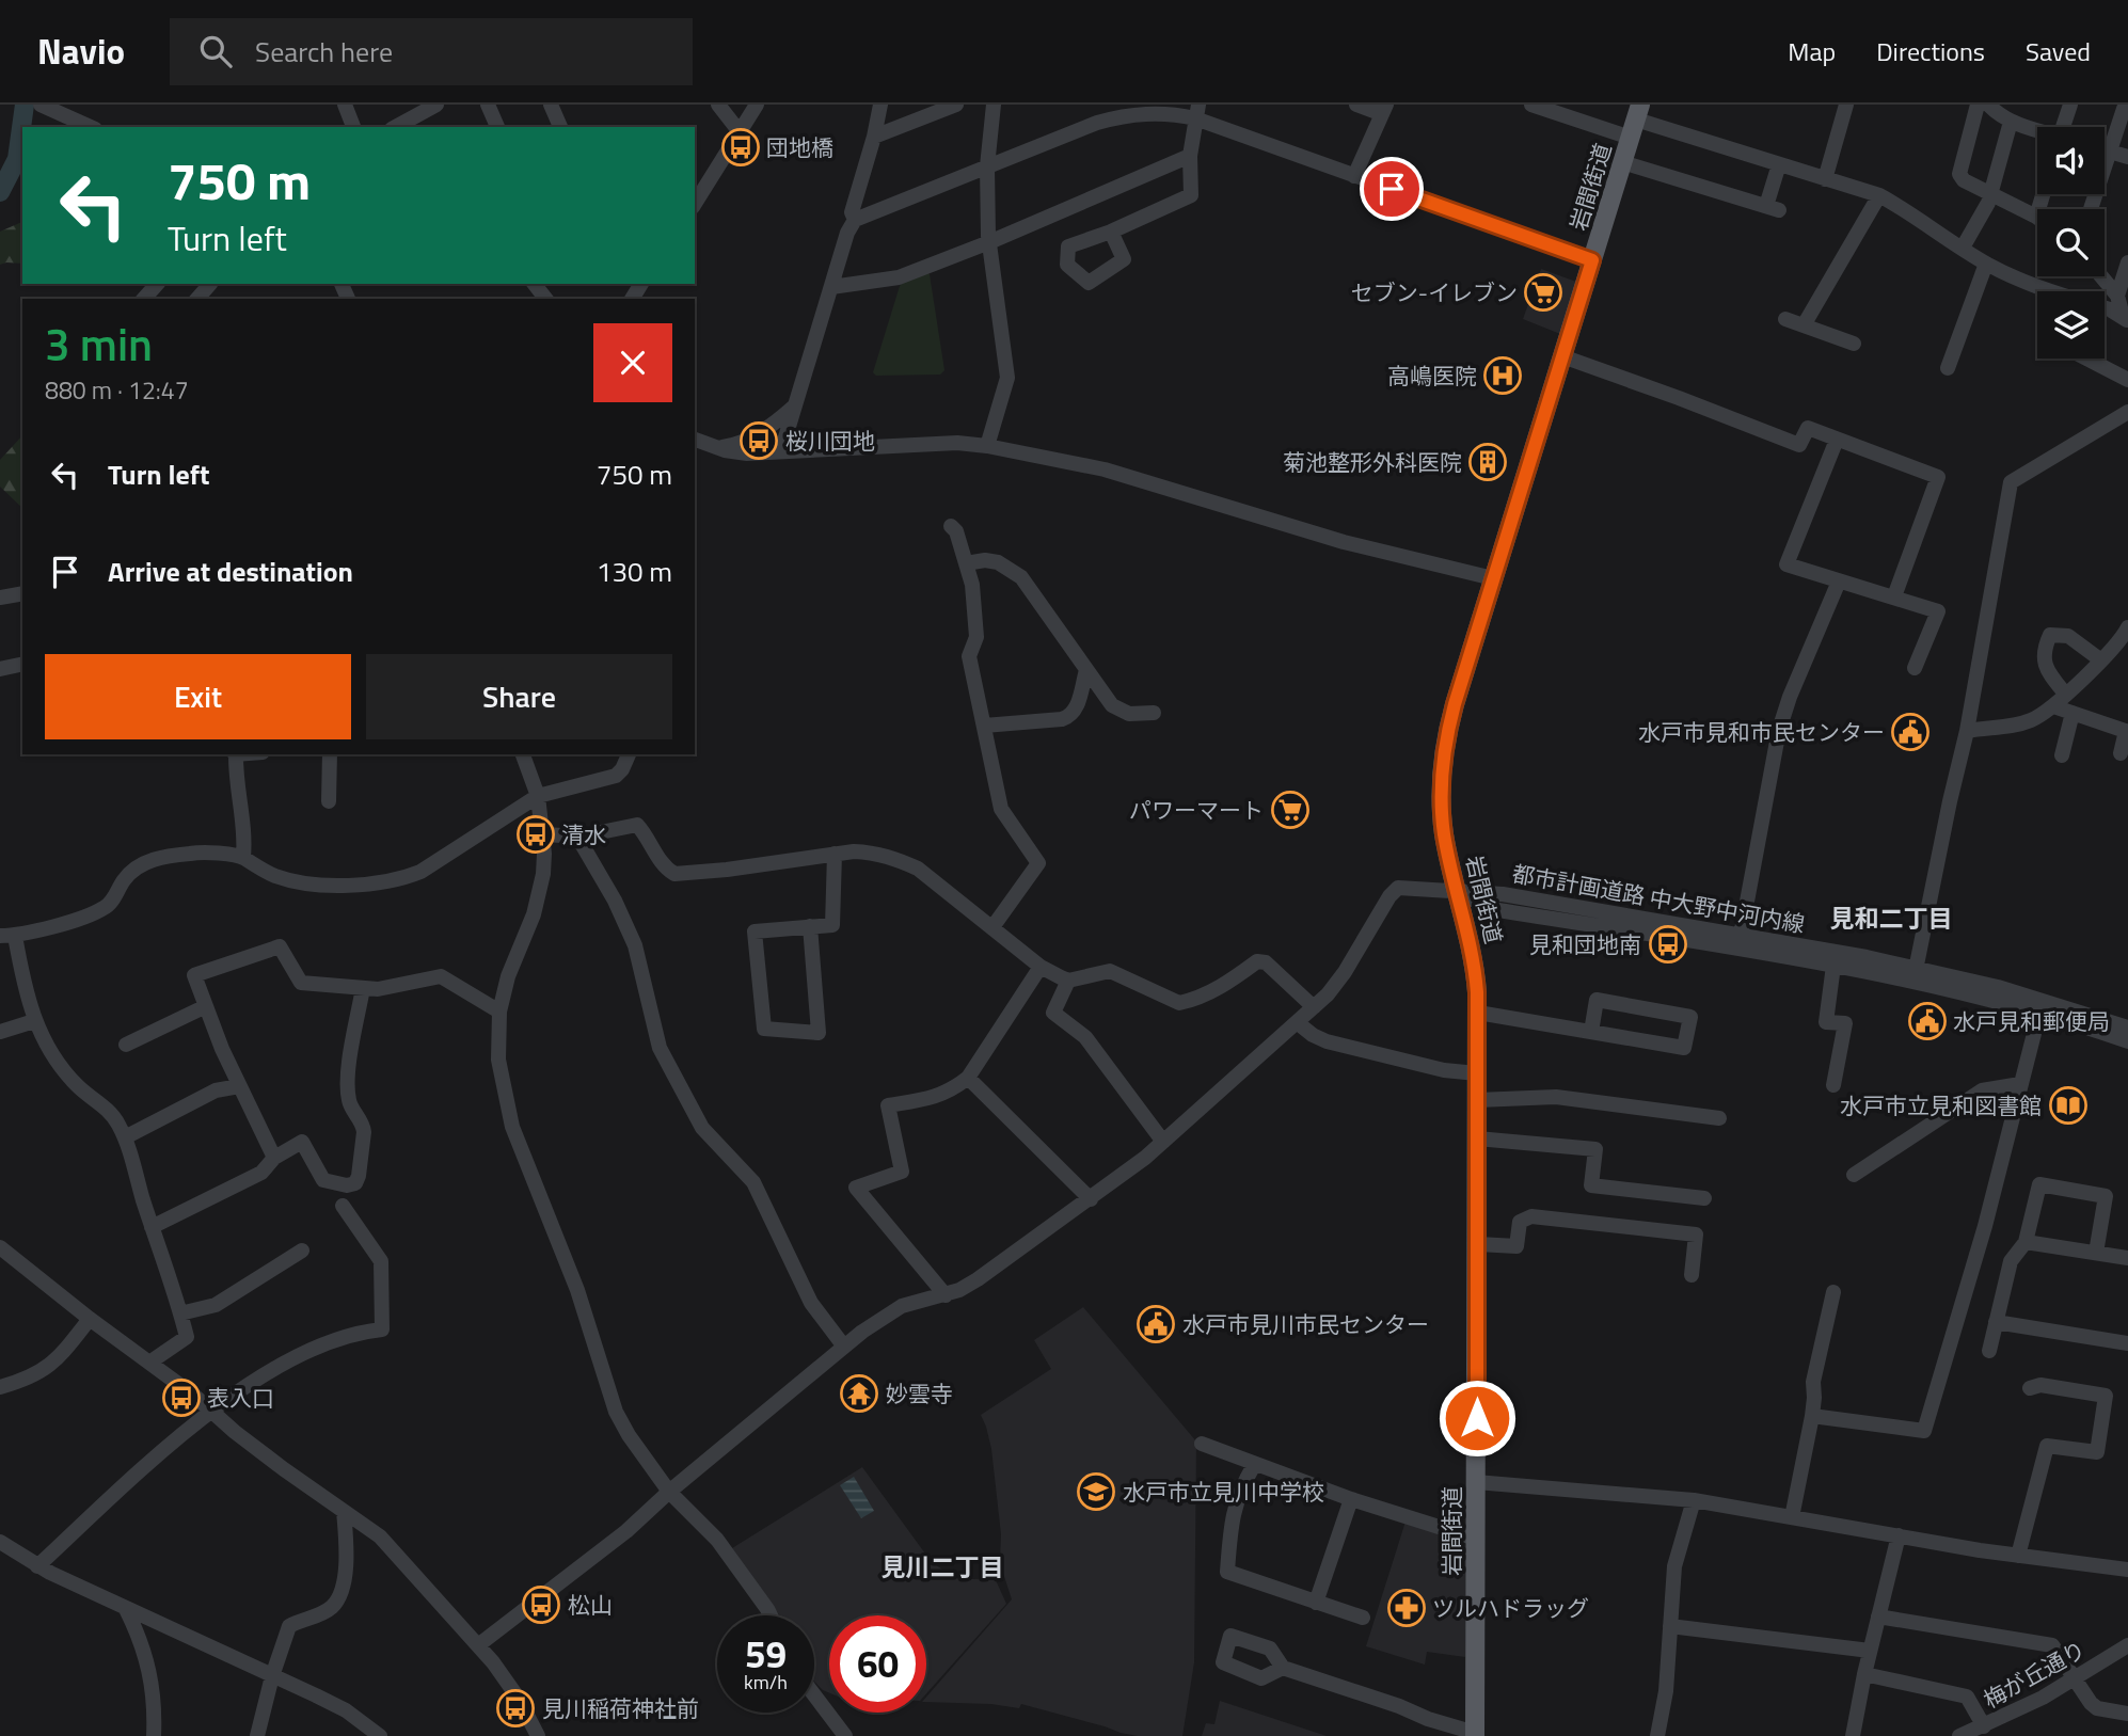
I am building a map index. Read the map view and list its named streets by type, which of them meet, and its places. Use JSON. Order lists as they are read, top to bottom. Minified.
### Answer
{"streets":{"main road":["岩間街道"],"street":["都市計画道路 中大野中河内線","梅が丘通り"]},"crossings":[["岩間街道","都市計画道路 中大野中河内線"]],"districts":["見和二丁目","見川二丁目"],"places":{"bus stop":["団地橋","桜川団地","清水","見和団地南","表入口","松山","見川稲荷神社前"],"supermarket":["セブン-イレブン","パワーマート"],"hospital":["高嶋医院"],"building":["菊池整形外科医院"],"public building":["水戸市見和市民センター","水戸見和郵便局","水戸市見川市民センター"],"library":["水戸市立見和図書館"],"temple":["妙雲寺"],"school or university":["水戸市立見川中学校"],"pharmacy":["ツルハドラッグ"]},"page":{"header":"Navio","search":"Search here","nav":["Map","Directions","Saved"],"turn":["750 m","Turn left"],"heading":["3 min","880 m · 12:47"],"list":[{"name":"Turn left","value":"750 m"},{"name":"Arrive at destination","value":"130 m"}],"buttons":["Exit","Share"],"speed":"59 km/h","limit":"60"}}
